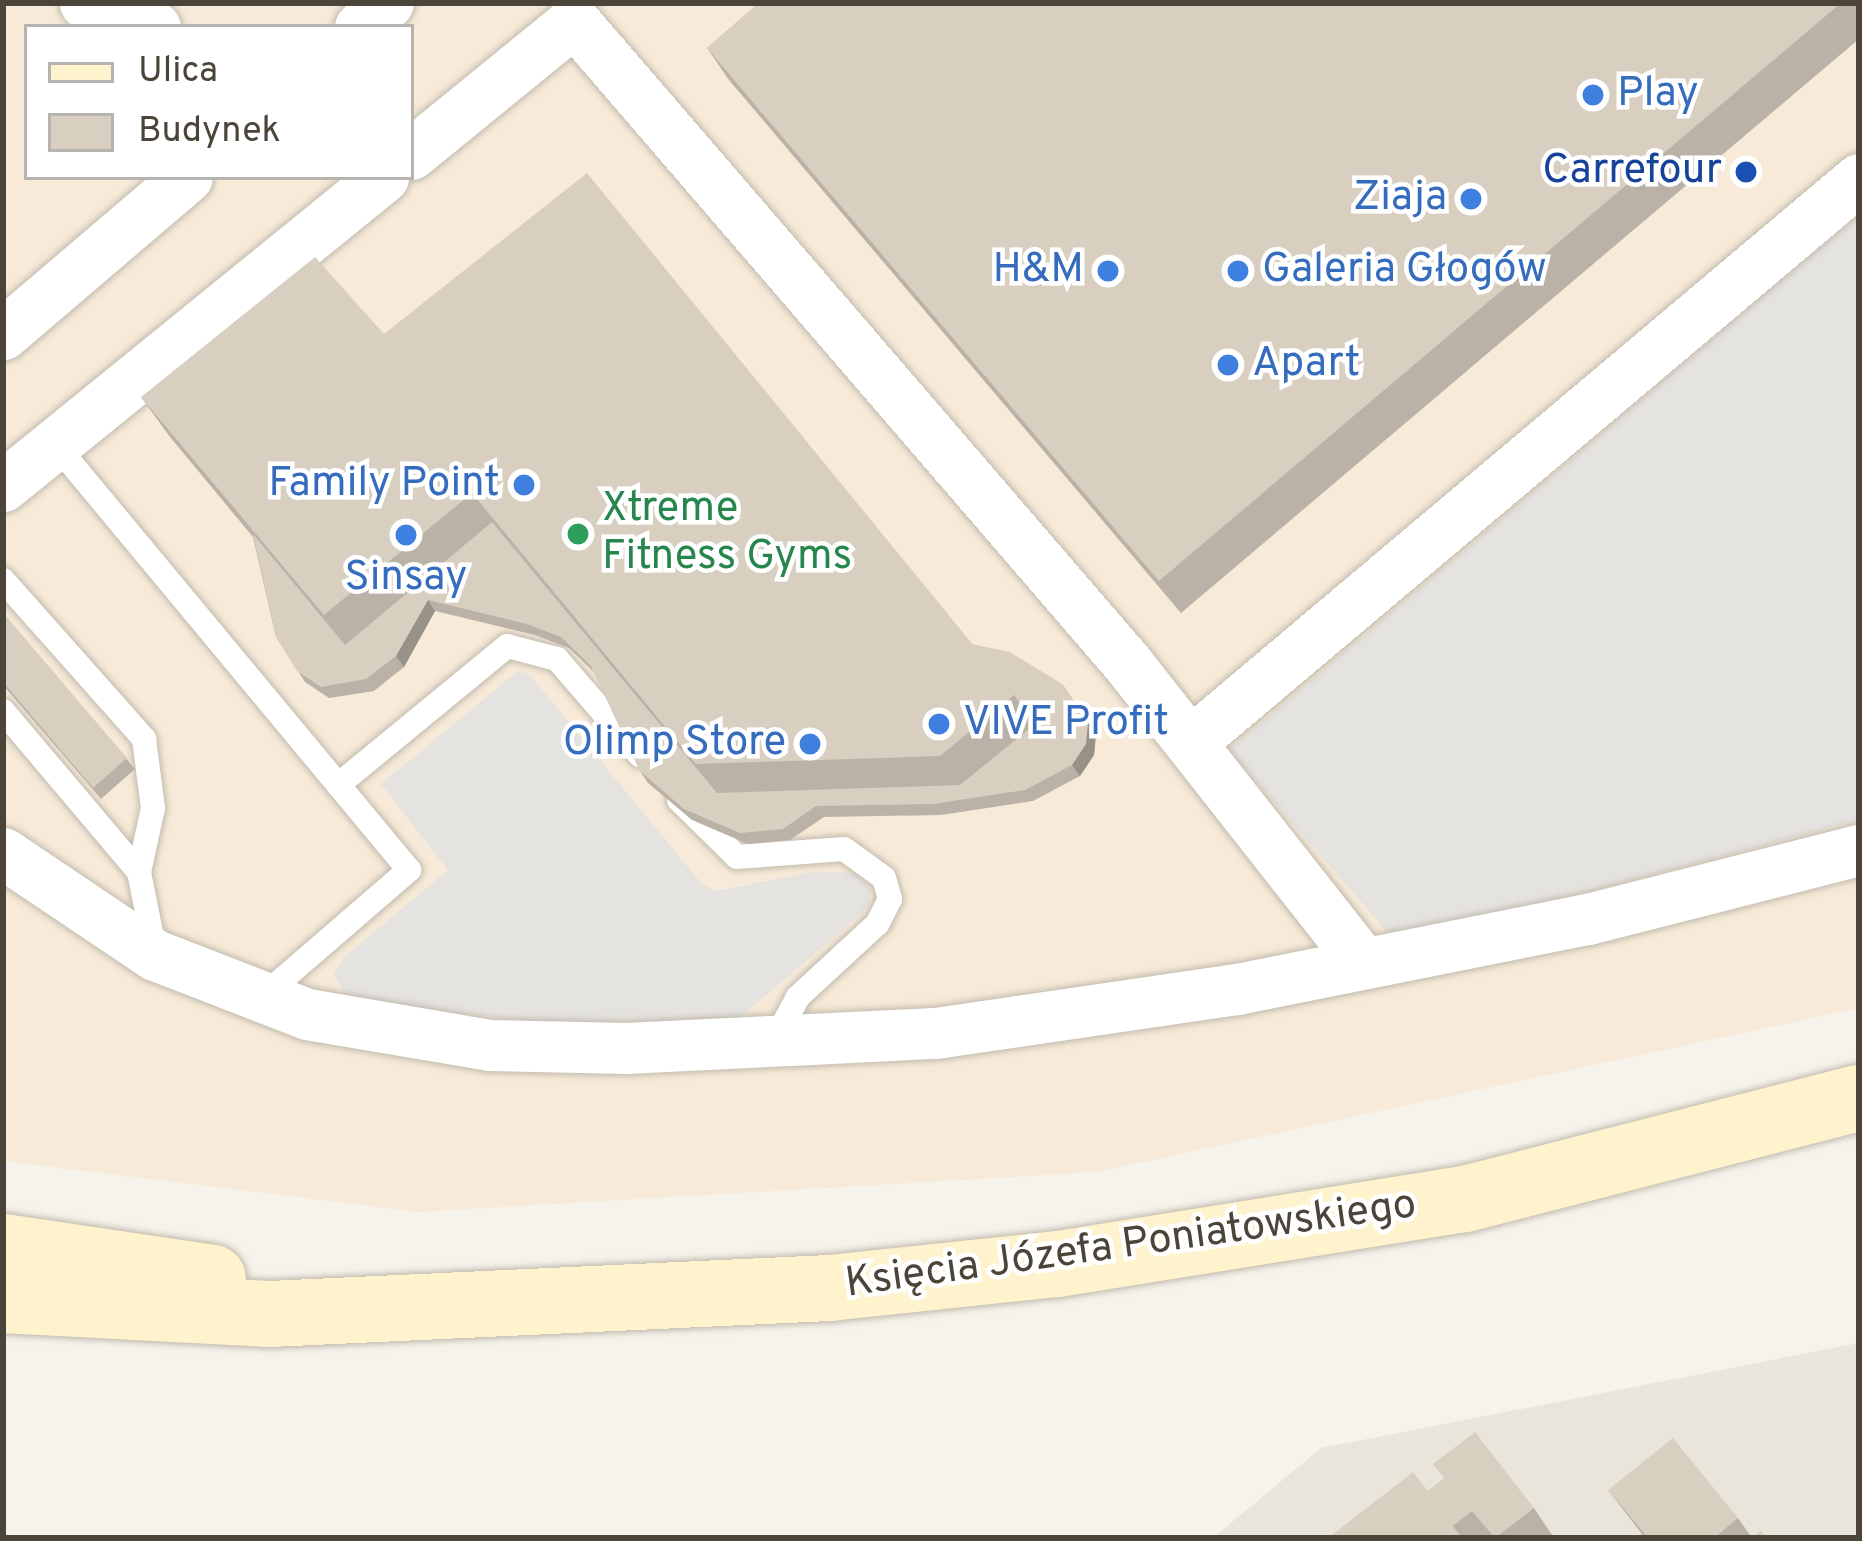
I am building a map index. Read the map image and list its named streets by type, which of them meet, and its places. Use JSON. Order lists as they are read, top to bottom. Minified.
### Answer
{"streets":{"main road":["Księcia Józefa Poniatowskiego"]},"places":["Play","Carrefour","Ziaja","H&M","Galeria Głogów","Apart","Family Point","Xtreme Fitness Gyms","Sinsay","VIVE Profit","Olimp Store"],"legend":["Ulica","Budynek"]}
